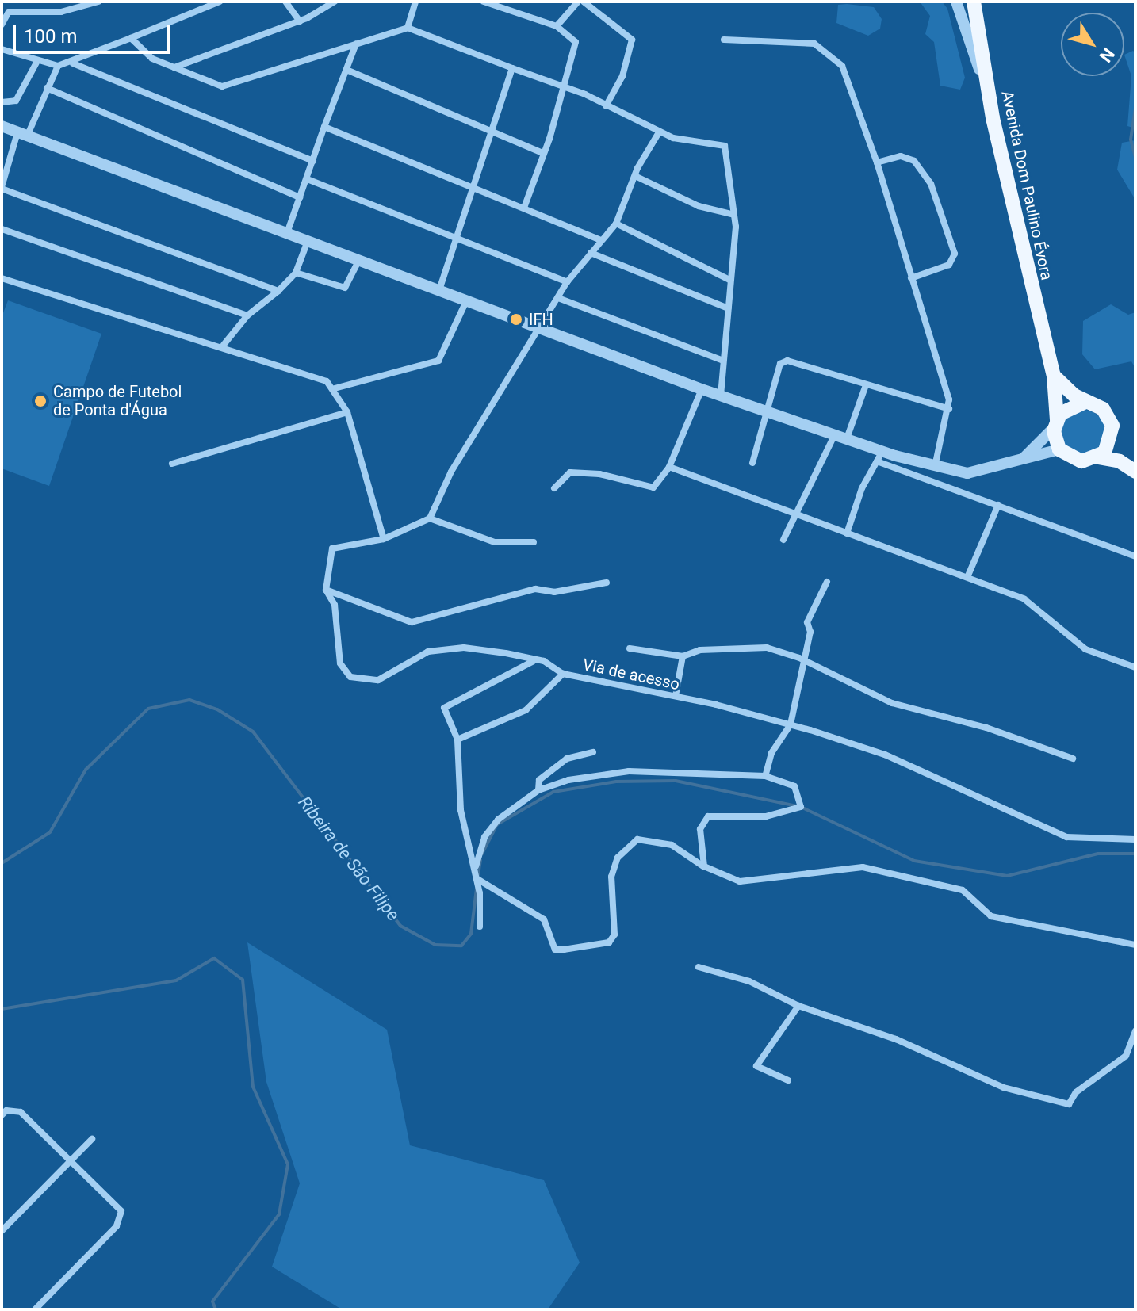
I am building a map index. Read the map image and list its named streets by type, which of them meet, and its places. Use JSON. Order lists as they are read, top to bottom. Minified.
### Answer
{"streets":{"main road":["Avenida Dom Paulino Évora"],"street":["Via de acesso"]},"water":["Ribeira de São Filipe"],"places":["IFH","Campo de Futebol de Ponta d'Água"],"scale_bar":"100 m","north":"bottom right"}
